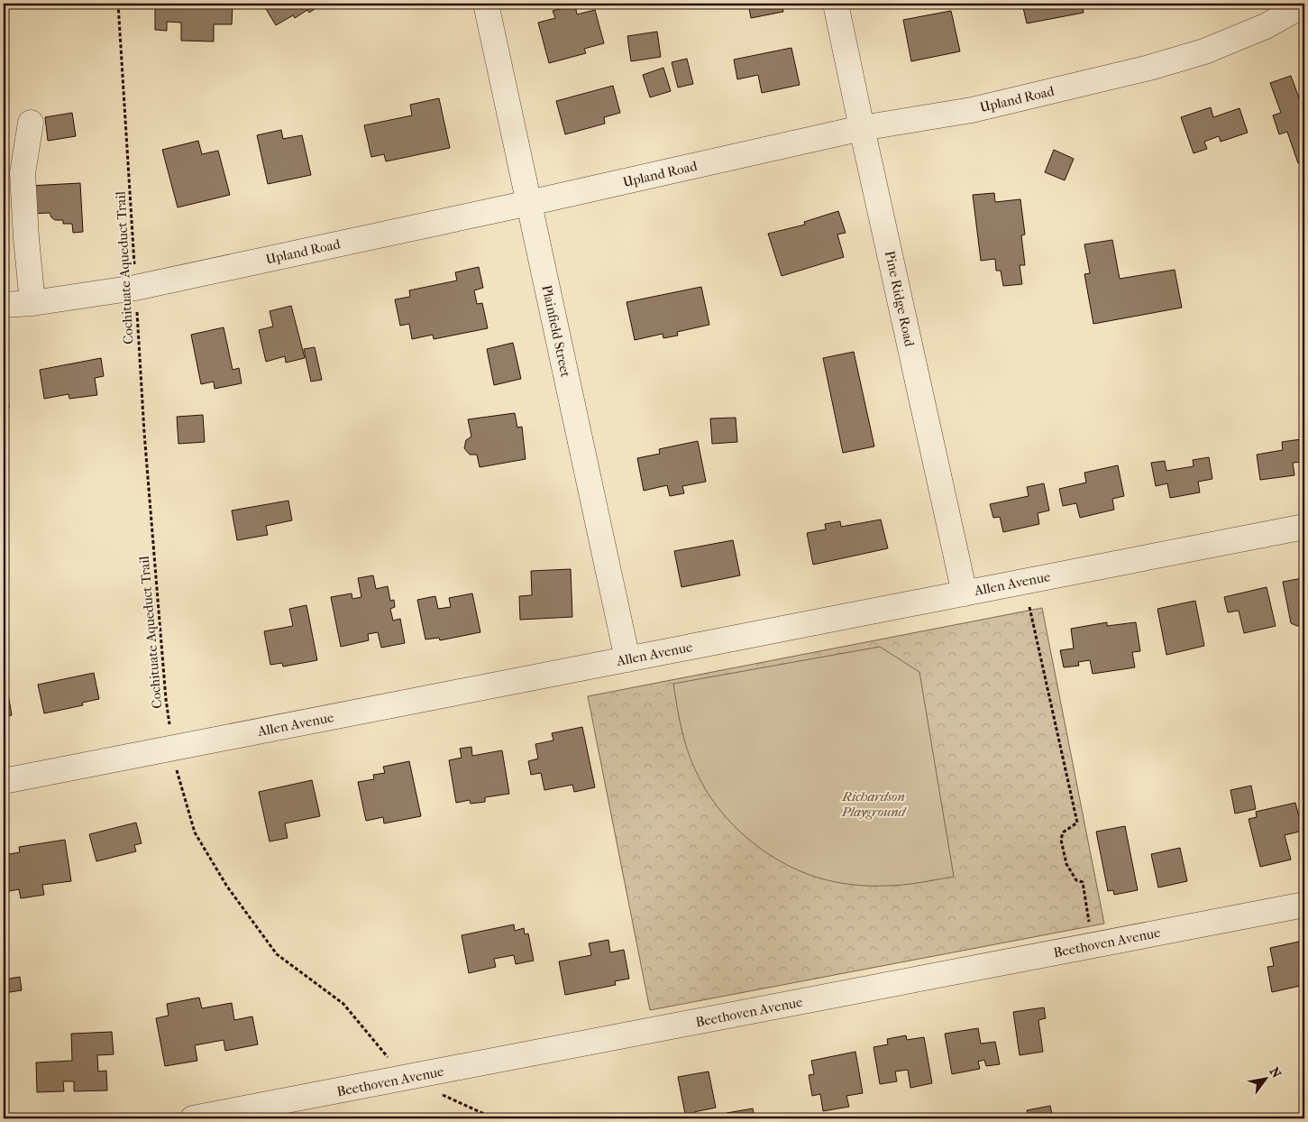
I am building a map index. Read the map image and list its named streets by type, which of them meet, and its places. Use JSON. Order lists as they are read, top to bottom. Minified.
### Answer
{"streets":{"street":["Upland Road","Pine Ridge Road","Plainfield Street","Allen Avenue","Beethoven Avenue"],"path":["Cochituate Aqueduct Trail"]},"crossings":[["Upland Road","Cochituate Aqueduct Trail"],["Upland Road","Pine Ridge Road"],["Upland Road","Plainfield Street"],["Cochituate Aqueduct Trail","Allen Avenue"],["Cochituate Aqueduct Trail","Beethoven Avenue"],["Pine Ridge Road","Allen Avenue"],["Plainfield Street","Allen Avenue"]],"parks":["Richardson Playground"],"north":"top right"}
